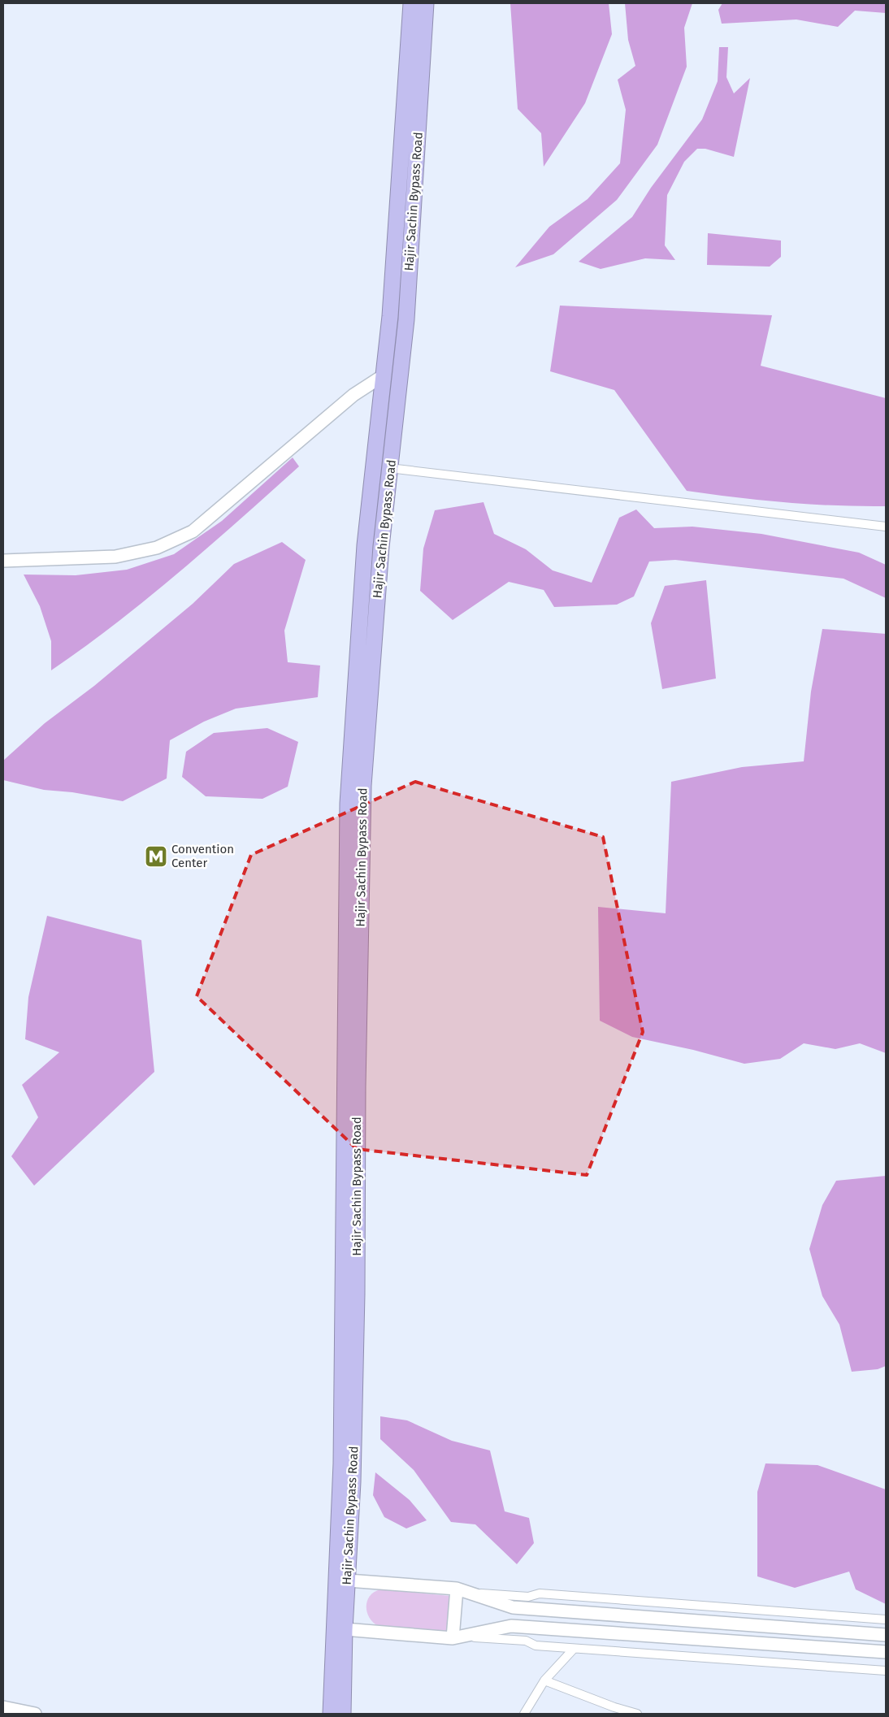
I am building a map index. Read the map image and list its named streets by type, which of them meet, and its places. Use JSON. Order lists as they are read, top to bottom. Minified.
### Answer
{"streets":{"highway":["Hajir Sachin Bypass Road"]},"places":{"metro station":["Convention Center"]}}
